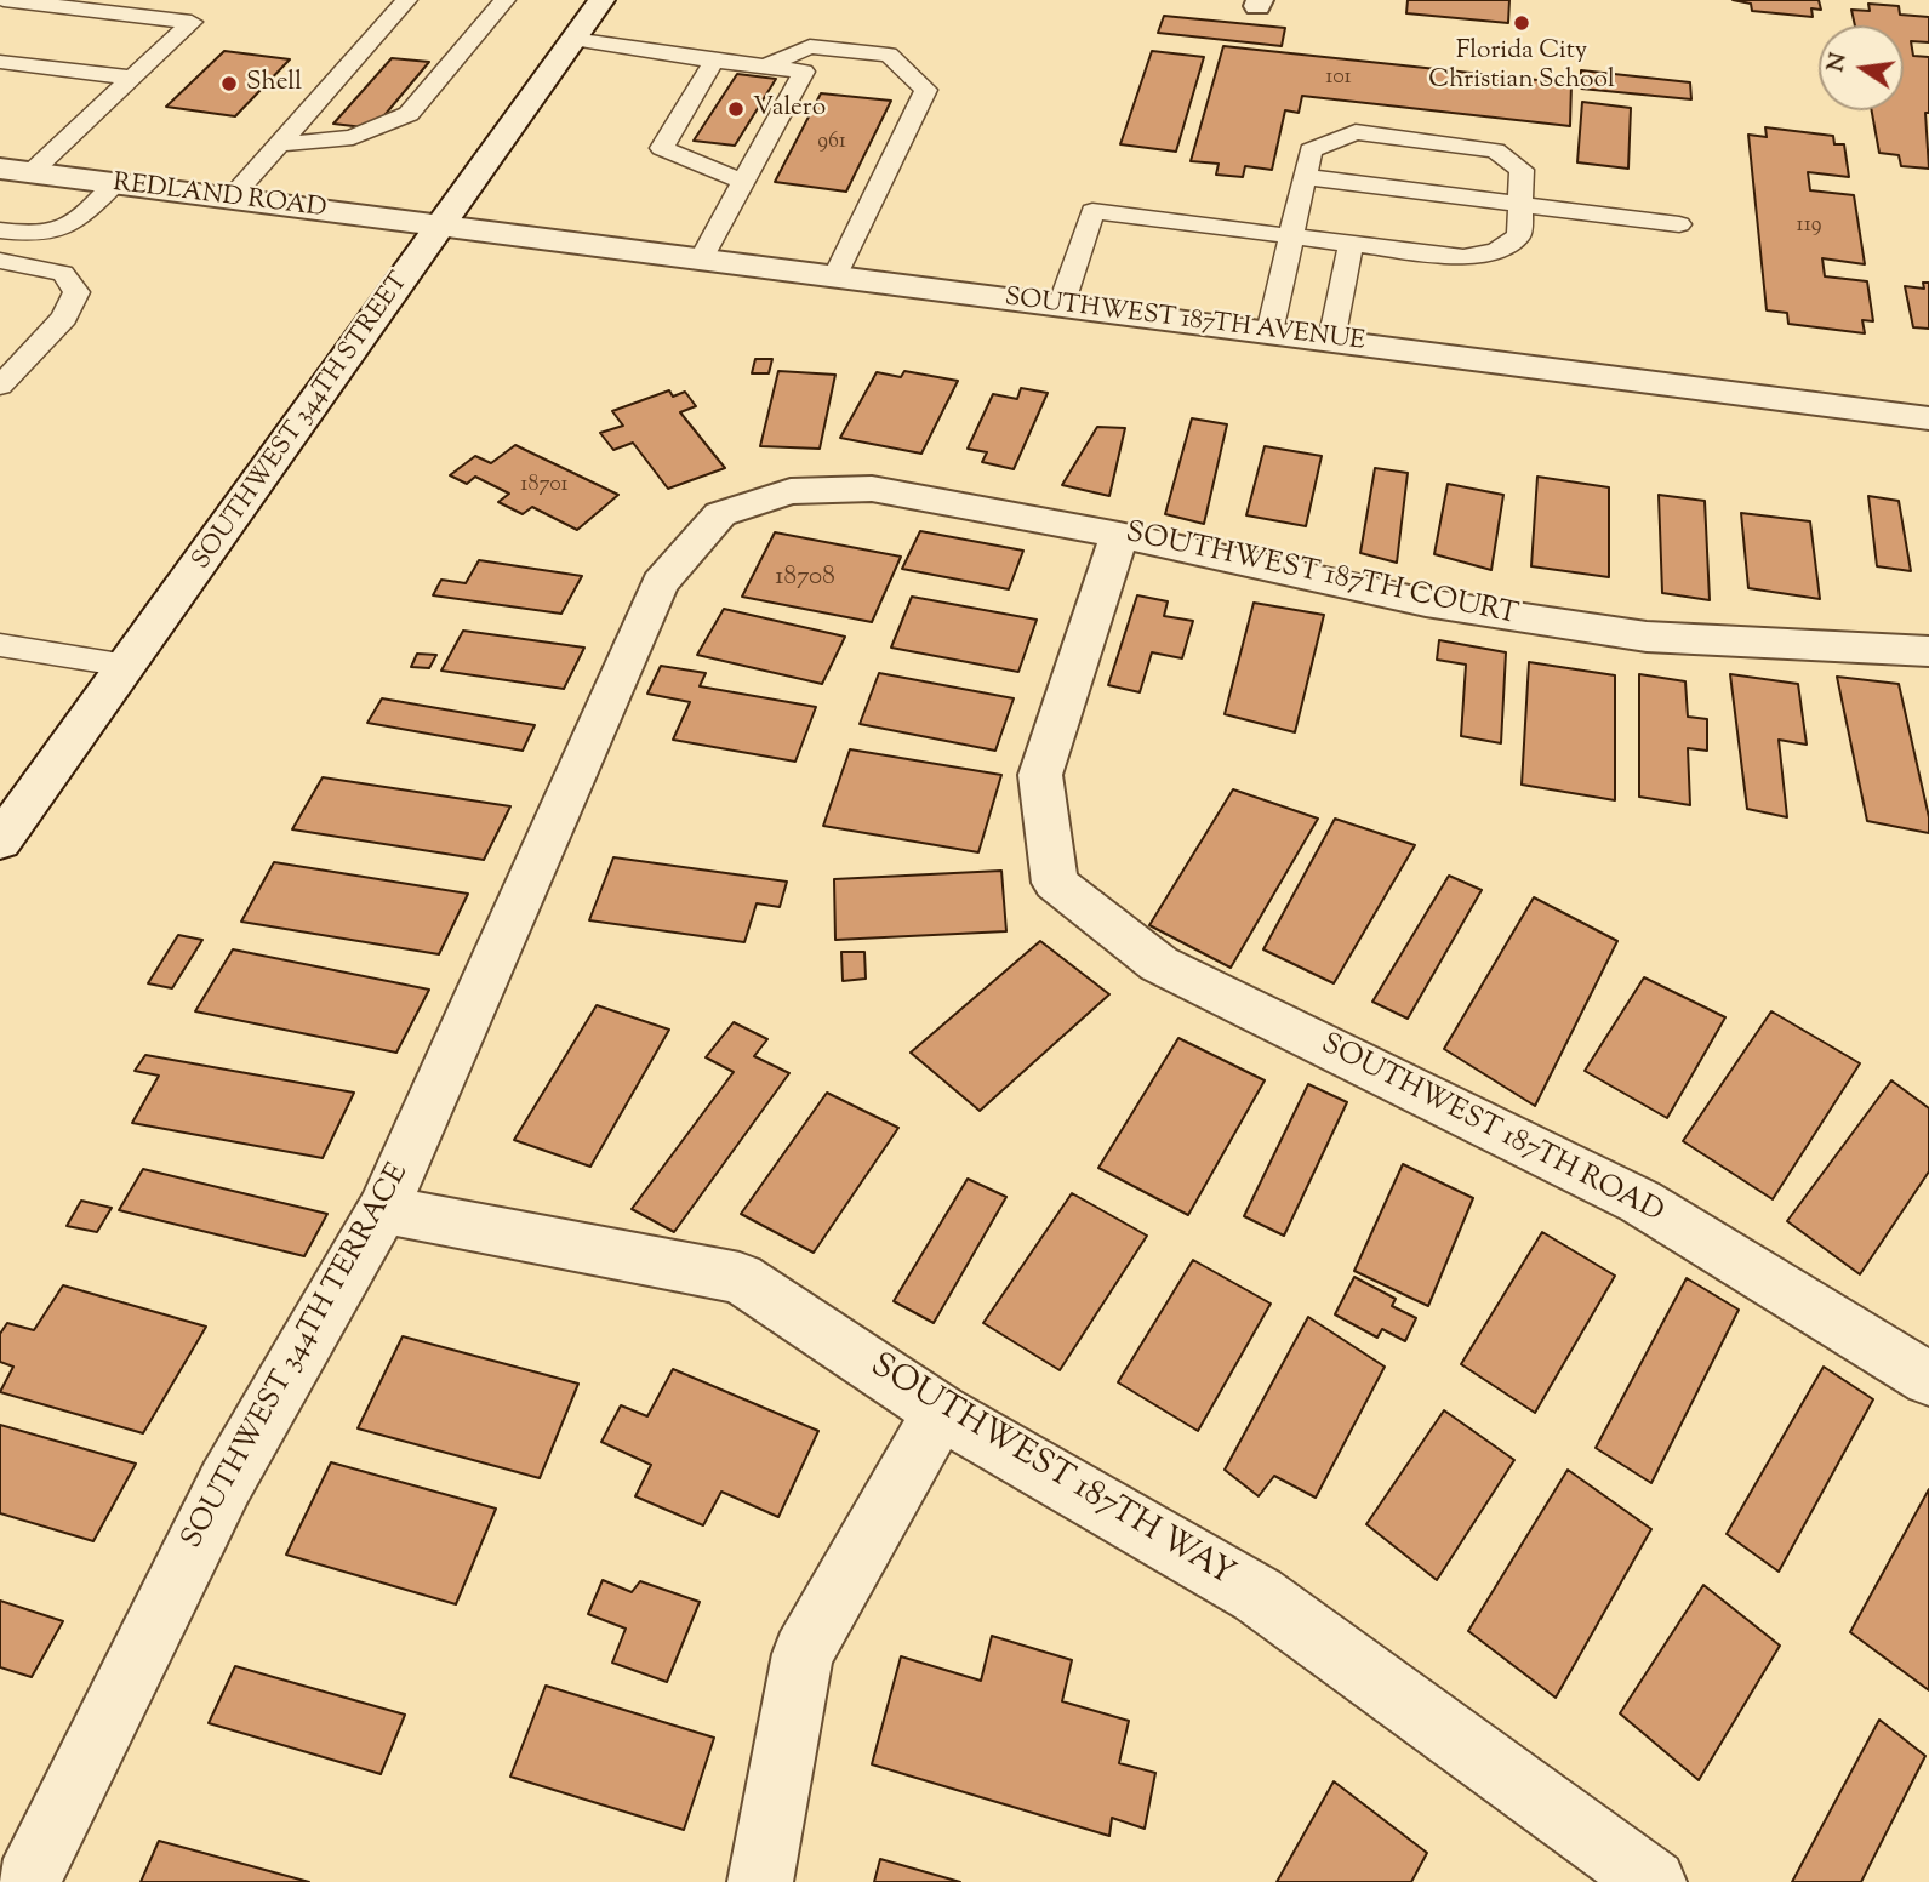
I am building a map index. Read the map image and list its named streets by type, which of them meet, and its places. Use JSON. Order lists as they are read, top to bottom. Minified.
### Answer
{"streets":{"street":["REDLAND ROAD","SOUTHWEST 187TH AVENUE","SOUTHWEST 344TH STREET","SOUTHWEST 187TH COURT","SOUTHWEST 187TH ROAD","SOUTHWEST 344TH TERRACE","SOUTHWEST 187TH WAY"]},"crossings":[["REDLAND ROAD","SOUTHWEST 187TH AVENUE"],["REDLAND ROAD","SOUTHWEST 344TH STREET"],["SOUTHWEST 187TH AVENUE","SOUTHWEST 344TH STREET"],["SOUTHWEST 187TH COURT","SOUTHWEST 187TH ROAD"],["SOUTHWEST 187TH COURT","SOUTHWEST 344TH TERRACE"],["SOUTHWEST 344TH TERRACE","SOUTHWEST 187TH WAY"]],"places":["Florida City Christian School","Shell","Valero"],"house_numbers":["101","961","119","18701","18708"],"north":"left"}
